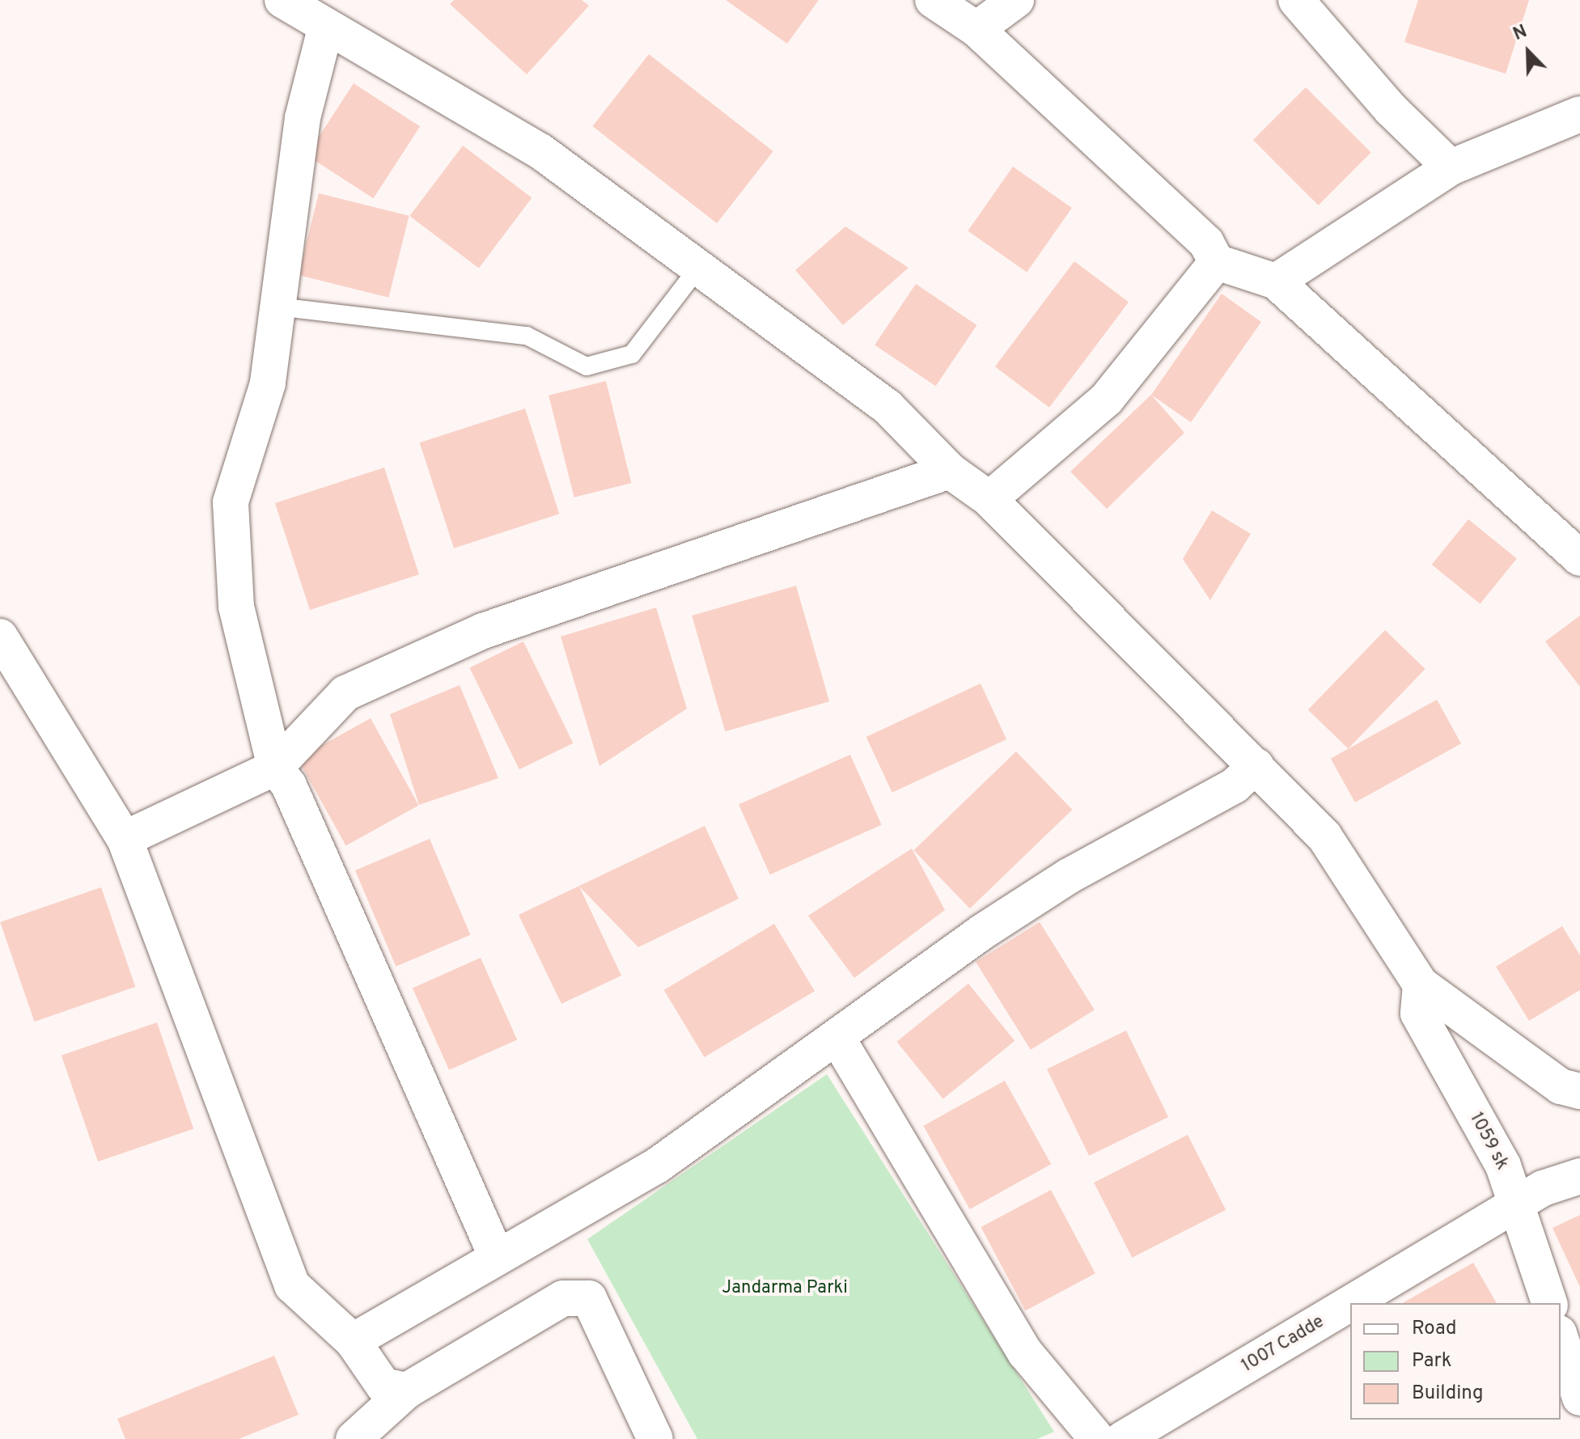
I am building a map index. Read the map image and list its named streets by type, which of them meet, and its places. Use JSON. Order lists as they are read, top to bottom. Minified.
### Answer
{"streets":{"street":["1059 sk","1007 Cadde"]},"crossings":[["1059 sk","1007 Cadde"]],"parks":["Jandarma Parki"],"legend":["Road","Park","Building"],"north":"top left"}
